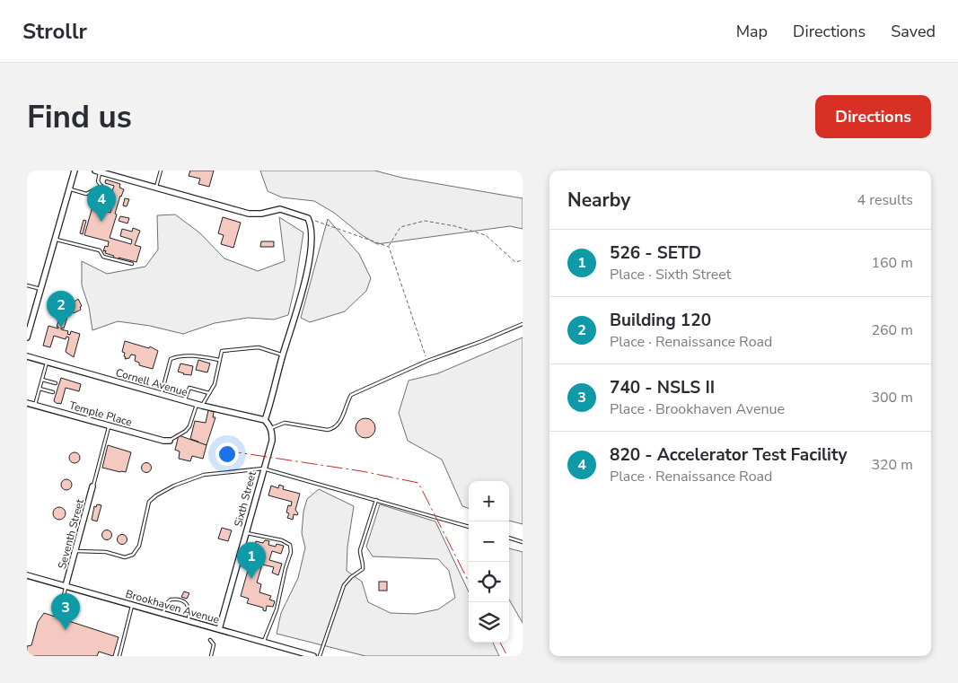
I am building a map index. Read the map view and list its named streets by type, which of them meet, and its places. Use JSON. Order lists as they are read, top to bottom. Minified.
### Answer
{"streets":{"street":["Cornell Avenue","Temple Place","Sixth Street","Seventh Street","Brookhaven Avenue"]},"crossings":[["Sixth Street","Brookhaven Avenue"],["Seventh Street","Brookhaven Avenue"]],"page":{"header":"Strollr","nav":["Map","Directions","Saved"],"buttons":"Directions","title":"Find us","heading":["Nearby","4 results"],"pins":["4","2","1","3"],"list":[{"mark":"1","name":"526 - SETD","note":"Place · Sixth Street","value":"160 m"},{"mark":"2","name":"Building 120","note":"Place · Renaissance Road","value":"260 m"},{"mark":"3","name":"740 - NSLS II","note":"Place · Brookhaven Avenue","value":"300 m"},{"mark":"4","name":"820 - Accelerator Test Facility","note":"Place · Renaissance Road","value":"320 m"}],"map_buttons":["+","−"]}}
